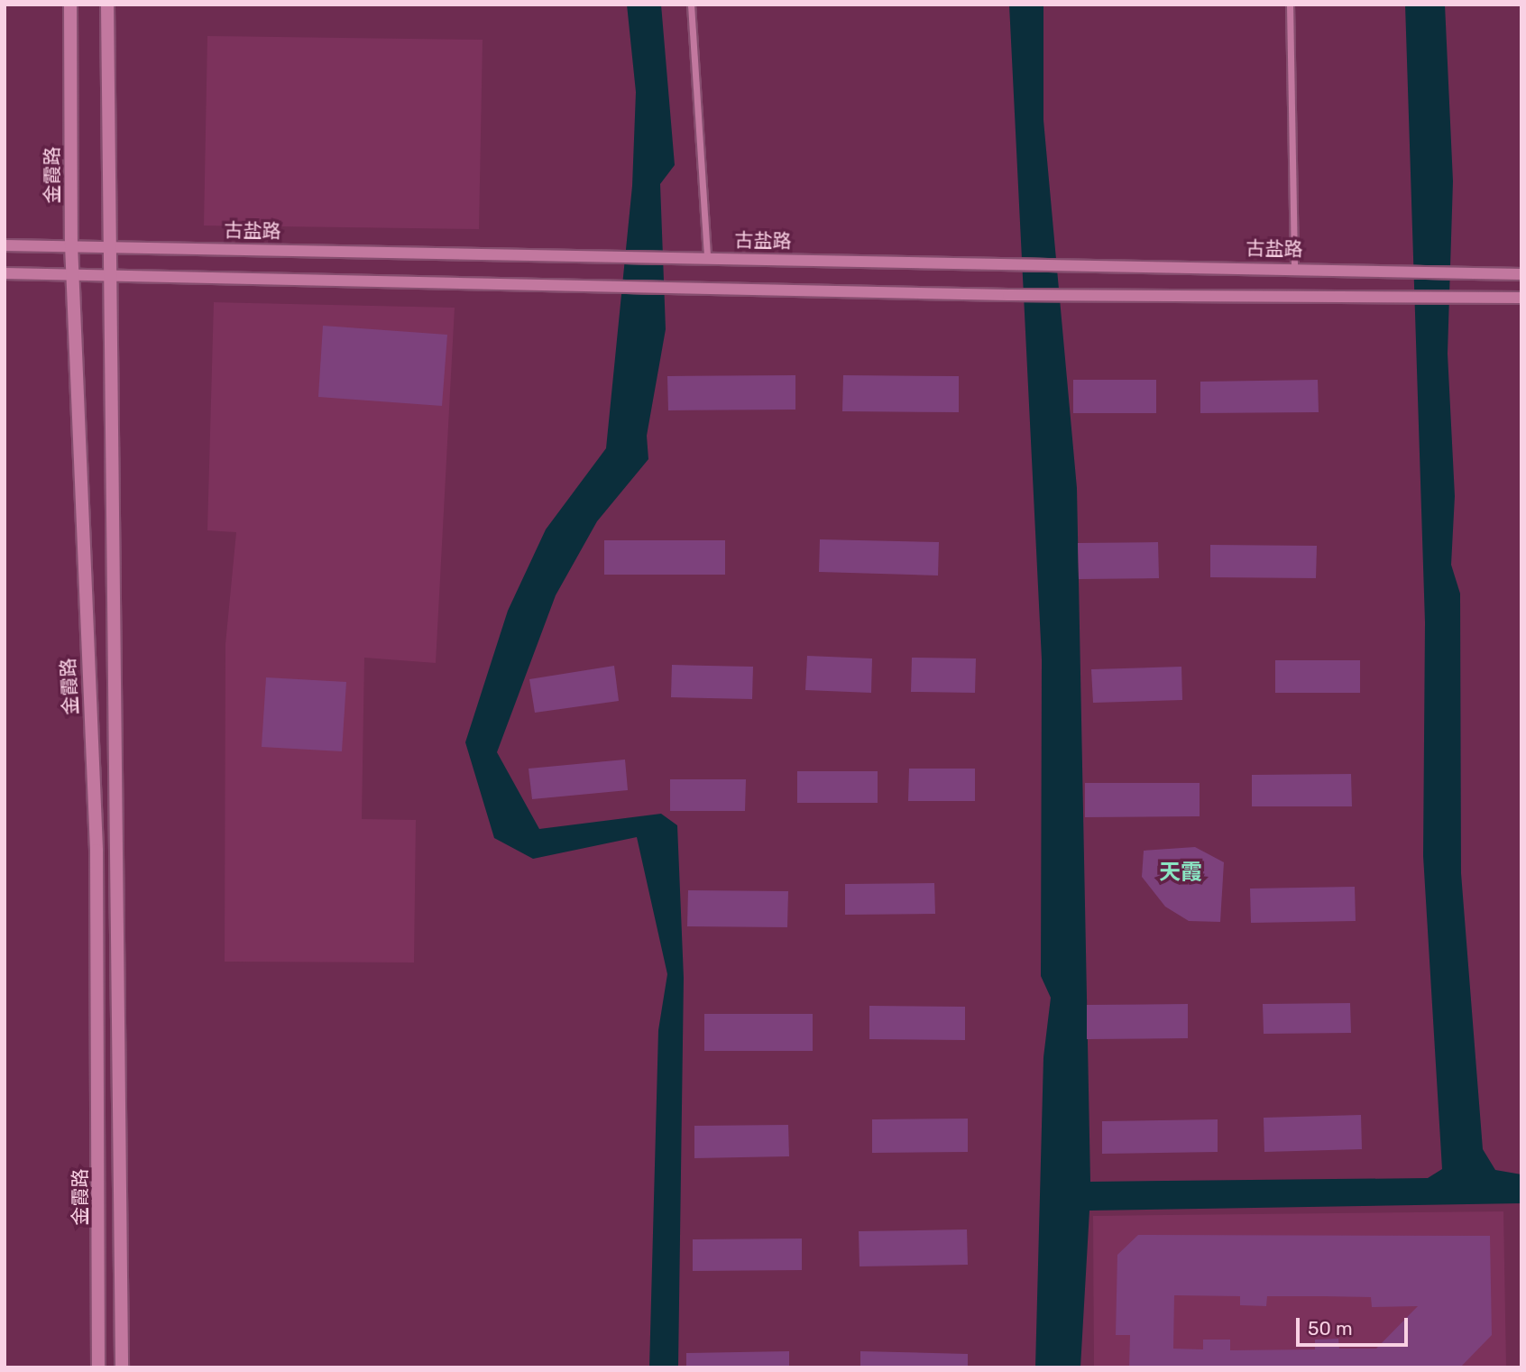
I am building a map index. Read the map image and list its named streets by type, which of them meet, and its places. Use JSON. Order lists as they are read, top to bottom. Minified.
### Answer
{"streets":{"main road":["金霞路"],"street":["古盐路"]},"crossings":[["金霞路","古盐路"]],"districts":["天霞"],"scale_bar":"50 m"}
